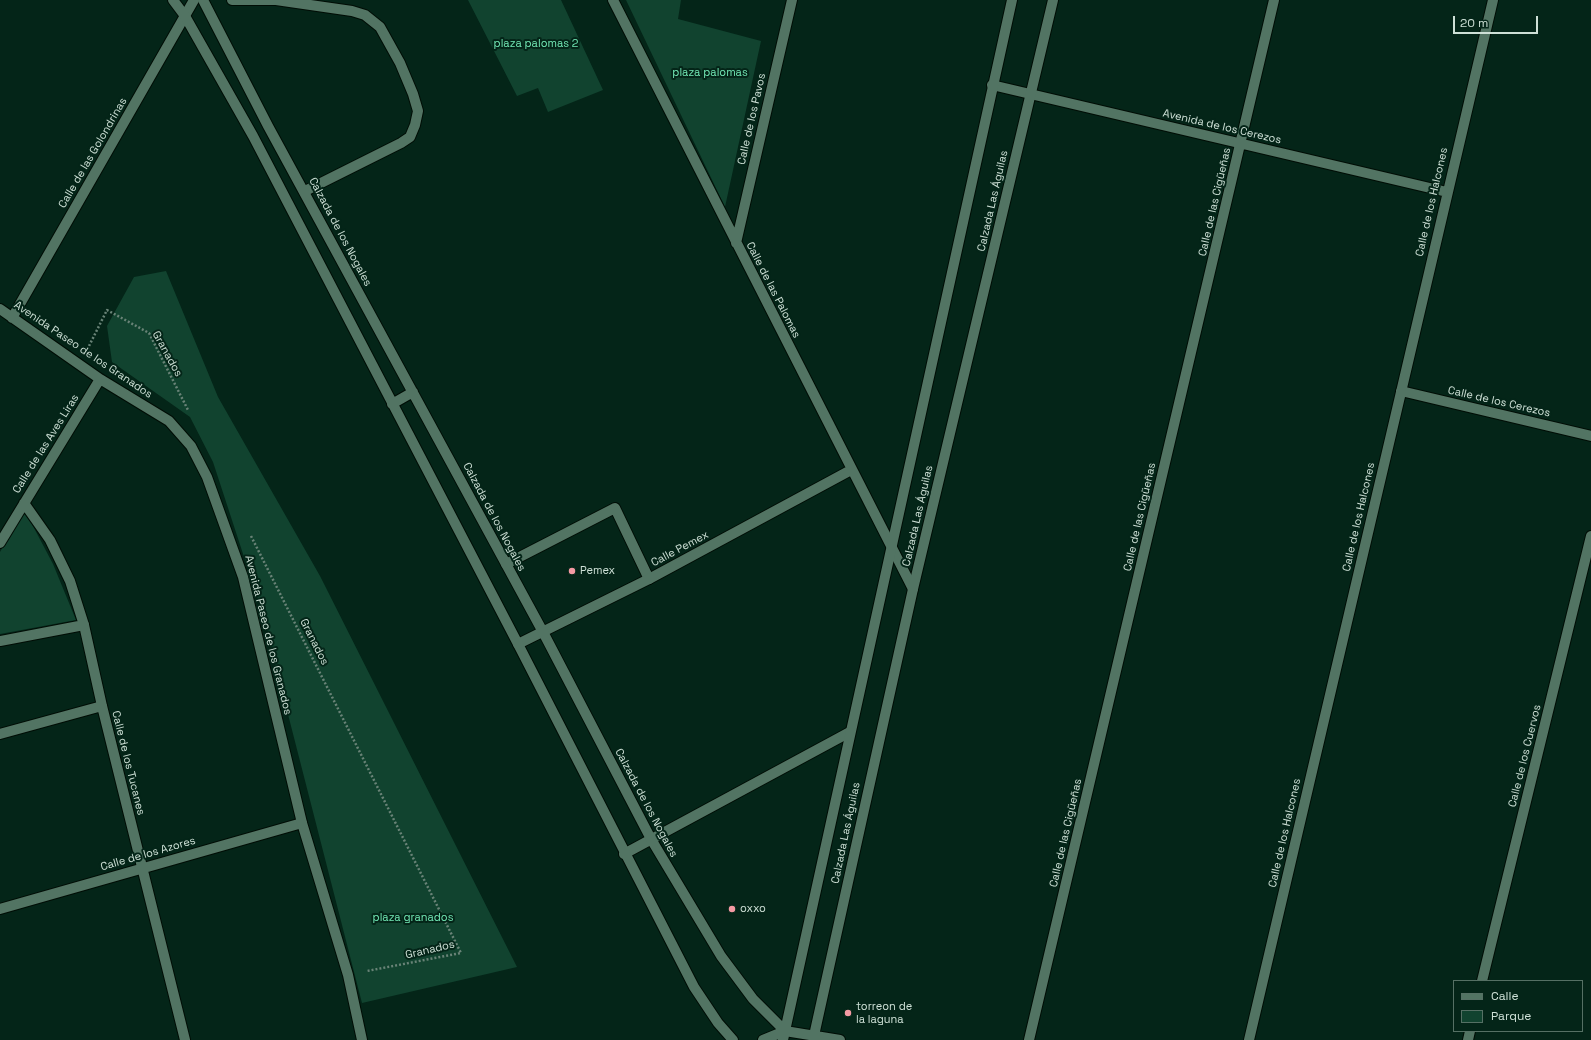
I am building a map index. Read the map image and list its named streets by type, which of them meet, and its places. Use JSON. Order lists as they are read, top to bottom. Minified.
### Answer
{"streets":{"street":["Calle de los Pavos","Avenida de los Cerezos","Calle de las Golondrinas","Calzada Las Águilas","Calle de las Cigüeñas","Calle de los Halcones","Calzada de los Nogales","Calle de las Palomas","Avenida Paseo de los Granados","Calle de los Cerezos","Calle de las Aves Liras","Calle Pemex","Calle de los Cuervos","Calle de los Tucanes","Calle de los Azores"],"path":["Granados"]},"crossings":[["Calle de los Pavos","Calle de las Palomas"],["Avenida de los Cerezos","Calzada Las Águilas"],["Avenida de los Cerezos","Calle de las Cigüeñas"],["Avenida de los Cerezos","Calle de los Halcones"],["Calle de las Golondrinas","Avenida Paseo de los Granados"],["Calzada Las Águilas","Calzada de los Nogales"],["Calzada Las Águilas","Calle de las Palomas"],["Calle de los Halcones","Calle de los Cerezos"],["Calzada de los Nogales","Calle Pemex"],["Calle de las Palomas","Calle Pemex"],["Avenida Paseo de los Granados","Granados"],["Avenida Paseo de los Granados","Calle de las Aves Liras"],["Avenida Paseo de los Granados","Calle de los Azores"],["Calle de las Aves Liras","Calle de los Tucanes"],["Calle de los Tucanes","Calle de los Azores"]],"parks":["plaza palomas 2","plaza palomas","plaza granados"],"places":["Pemex","oxxo","torreon de la laguna"],"legend":["Calle","Parque"],"scale_bar":"20 m"}
